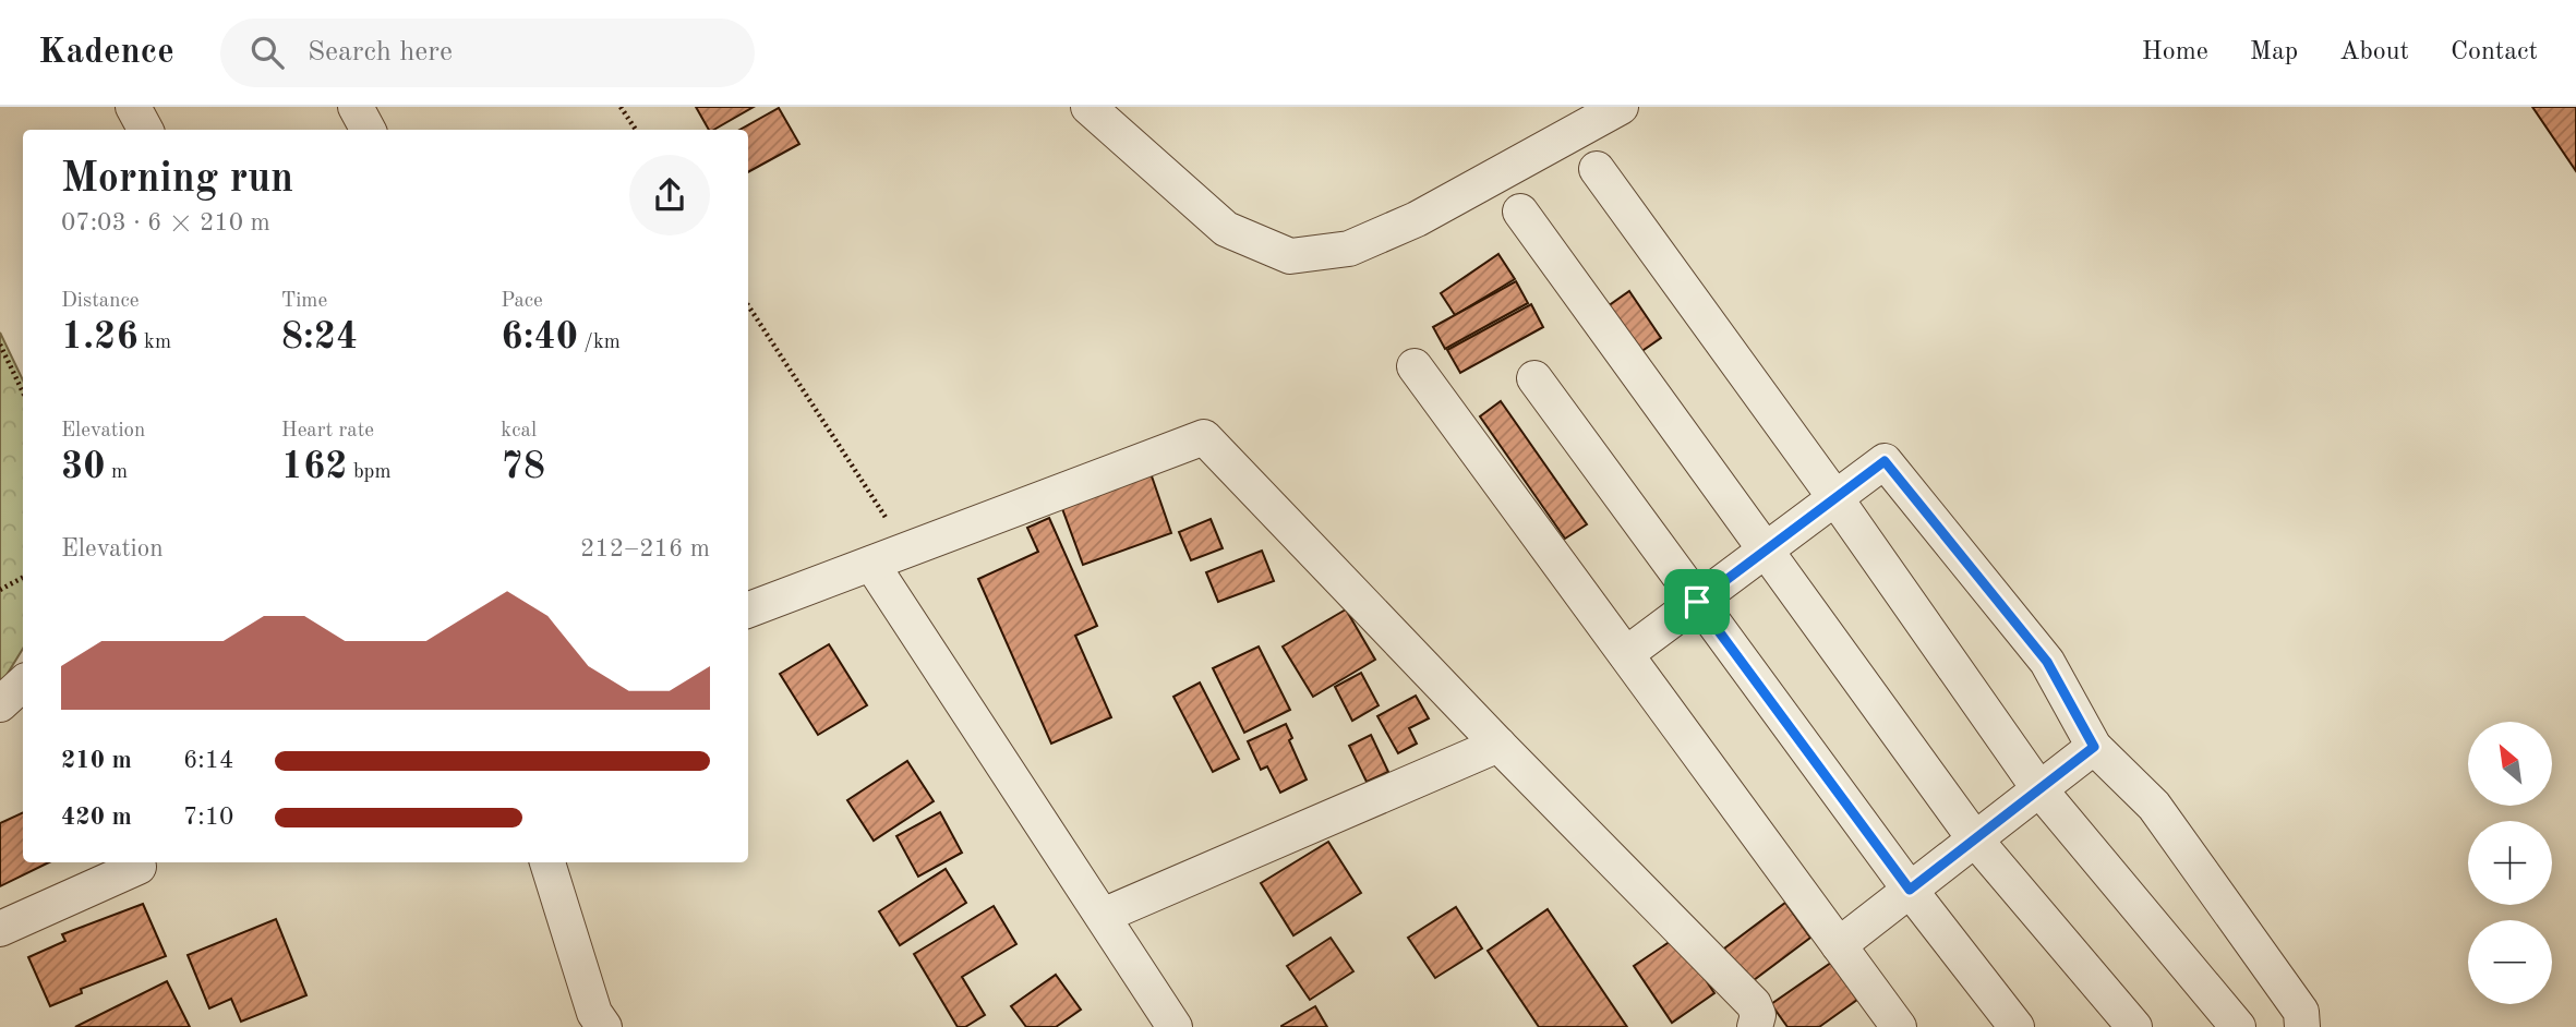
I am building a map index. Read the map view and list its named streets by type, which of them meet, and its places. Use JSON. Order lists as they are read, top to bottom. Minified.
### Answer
{"north":"top left","page":{"header":"Kadence","search":"Search here","nav":["Home","Map","About","Contact"],"heading":["Morning run","07:03 · 6 × 210 m"],"stats":[["Distance","1.26 km"],["Time","8:24"],["Pace","6:40 /km"],["Elevation","30 m"],["Heart rate","162 bpm"],["kcal","78"]],"chart":["Elevation","212–216 m"],"map_buttons":["+","−"],"list":[{"name":"210 m","note":"6:14"},{"name":"420 m","note":"7:10"}]}}
